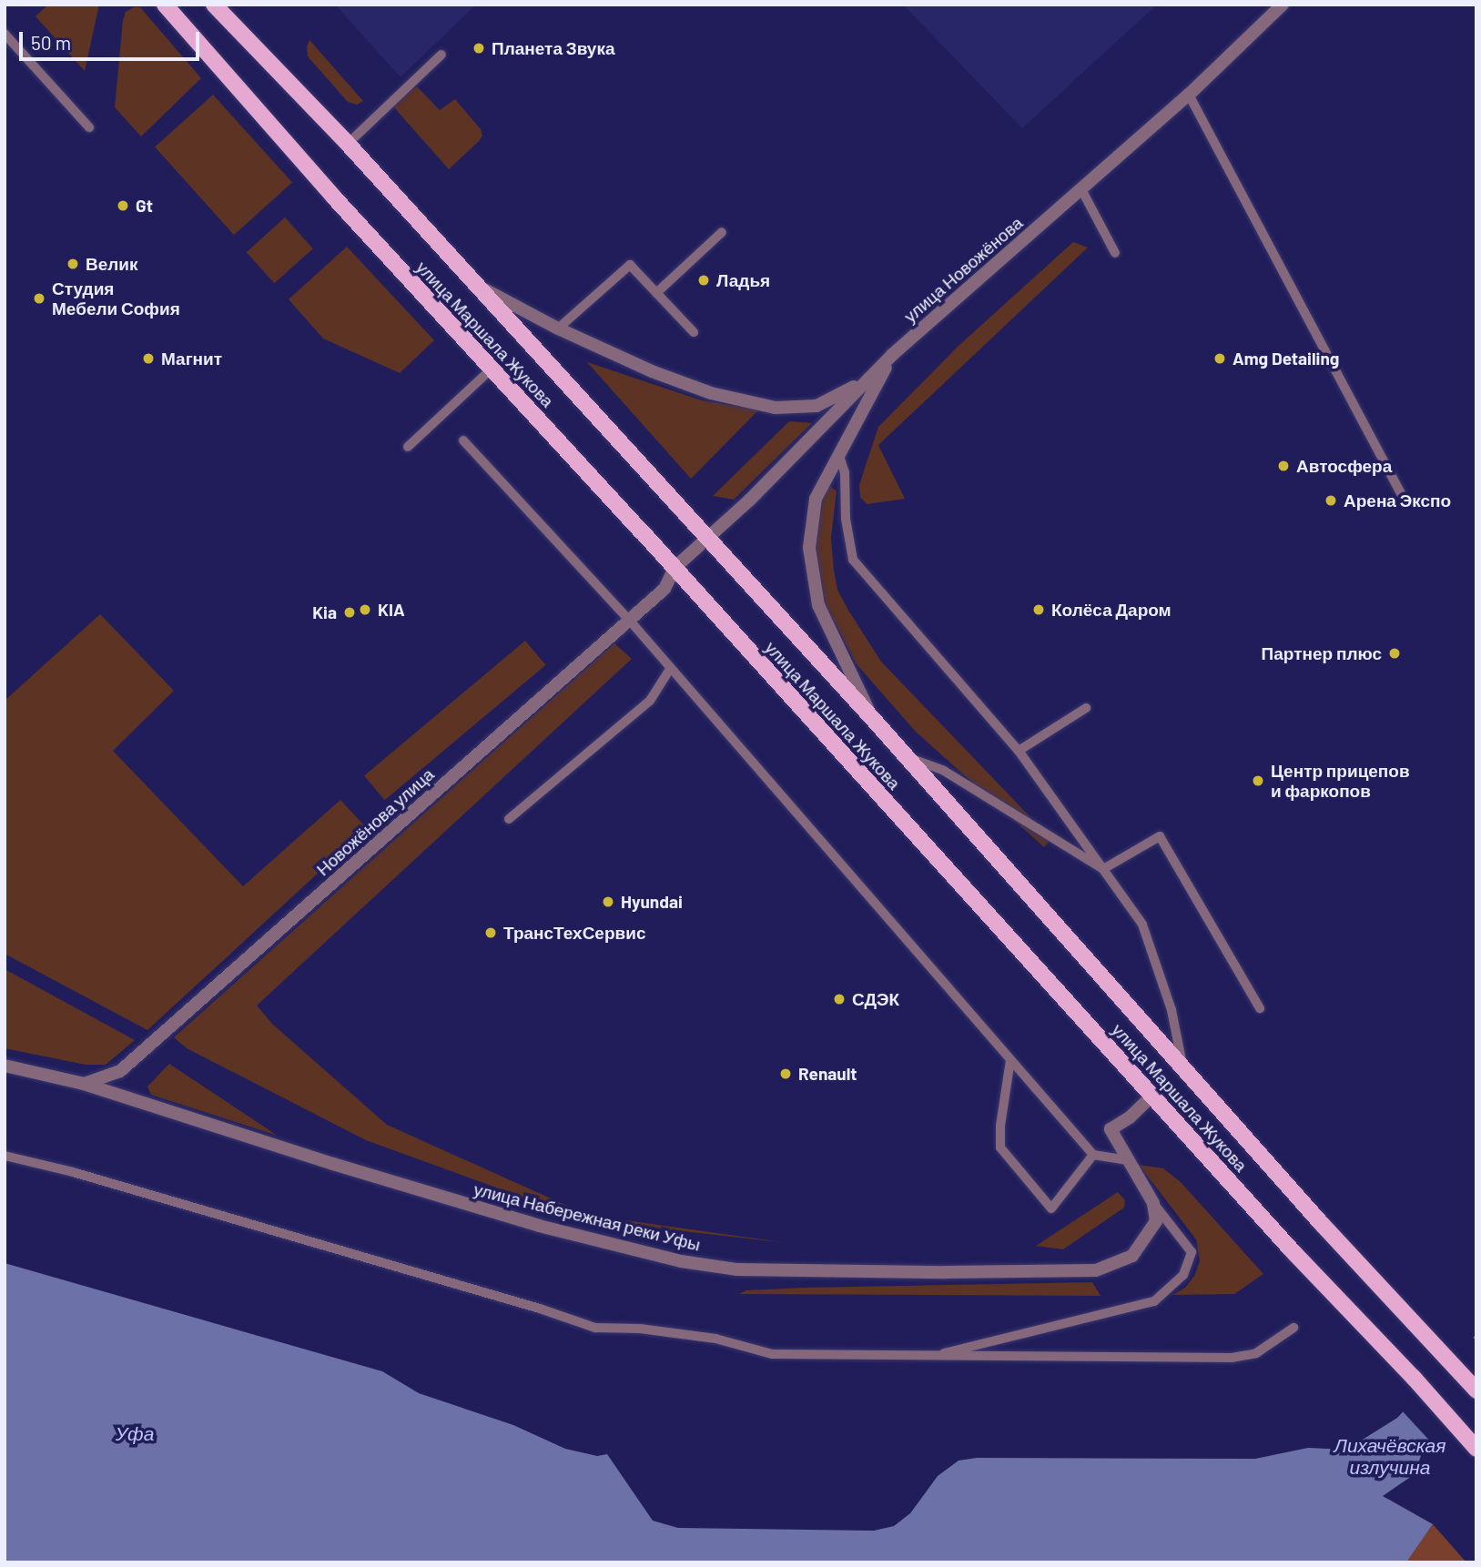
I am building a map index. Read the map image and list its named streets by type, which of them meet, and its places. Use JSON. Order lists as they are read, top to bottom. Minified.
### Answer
{"streets":{"main road":["улица Маршала Жукова"],"street":["улица Новожёнова","Новожёнова улица","улица Набережная реки Уфы"]},"crossings":[["улица Новожёнова","улица Маршала Жукова"],["улица Новожёнова","Новожёнова улица"],["улица Маршала Жукова","Новожёнова улица"],["Новожёнова улица","улица Набережная реки Уфы"]],"water":["Уфа","Лихачёвская излучина"],"places":["Планета Звука","Gt","Велик","Ладья","Студия Мебели София","Магнит","Amg Detailing","Автосфера","Арена Экспо","KIA","Колёса Даром","Kia","Партнер плюс","Центр прицепов и фаркопов","Hyundai","ТрансТехСервис","СДЭК","Renault"],"scale_bar":"50 m"}
